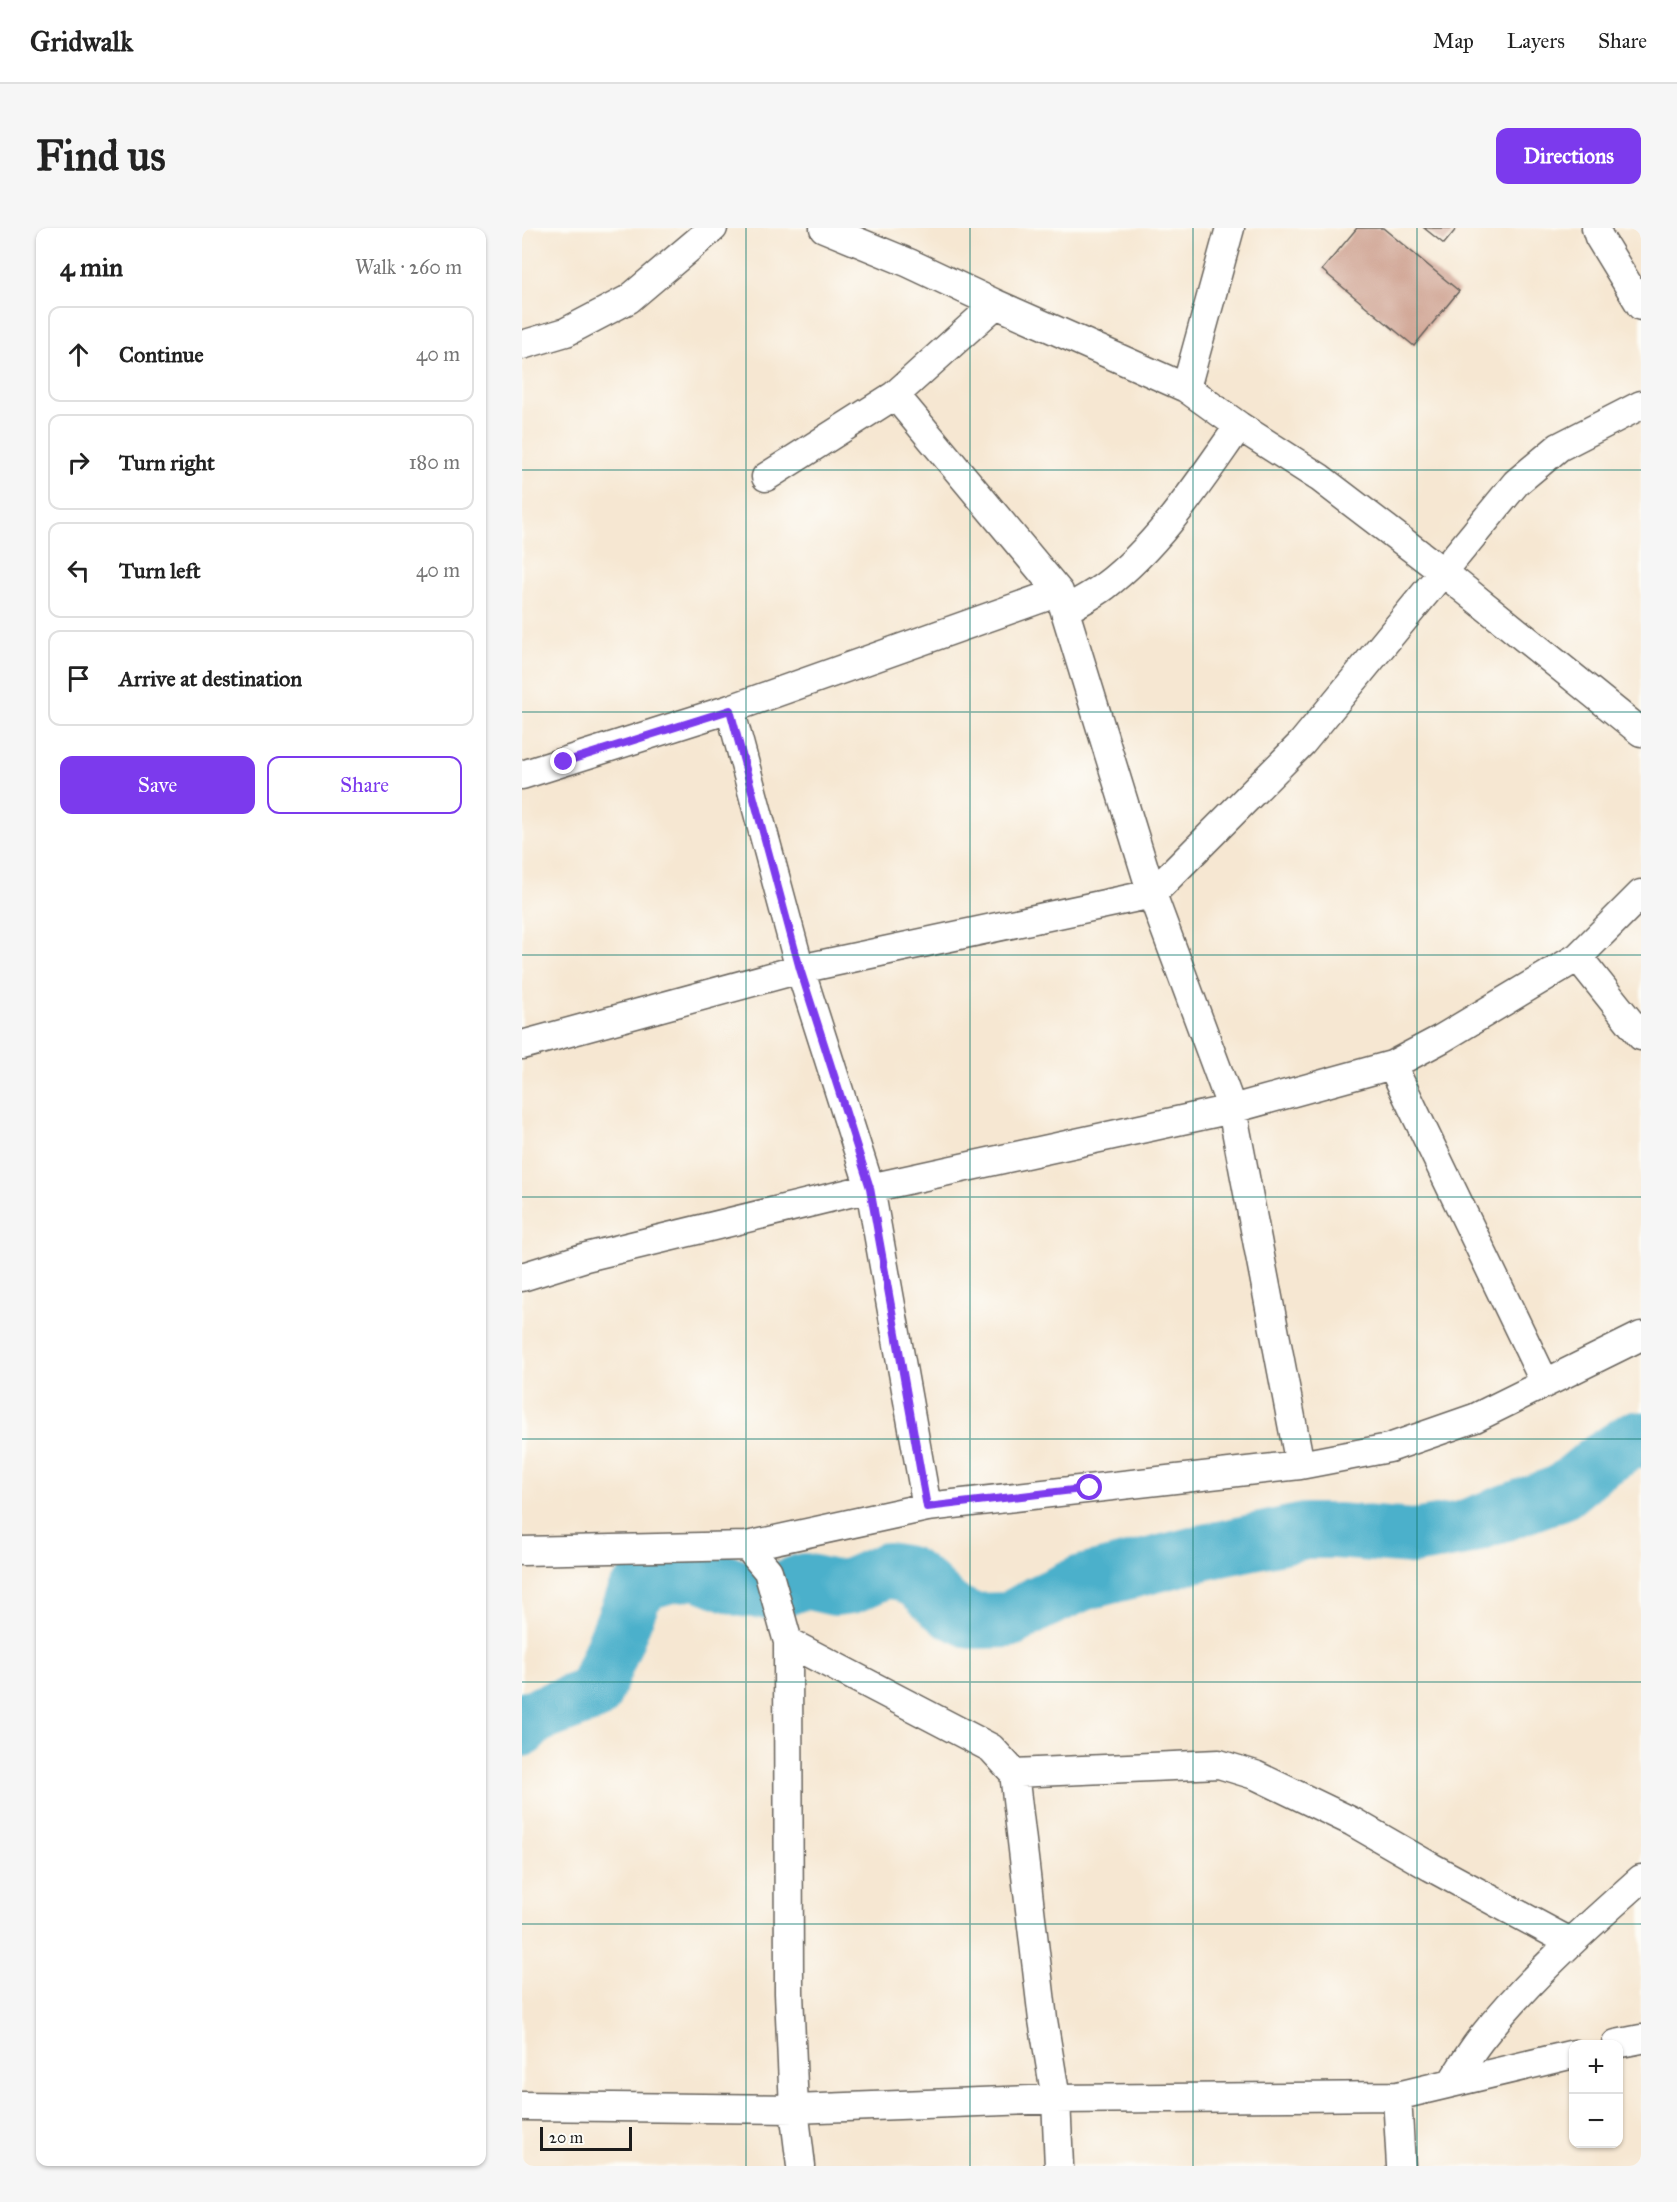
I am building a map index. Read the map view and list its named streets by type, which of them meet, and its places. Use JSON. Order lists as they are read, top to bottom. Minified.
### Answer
{"scale_bar":"20 m","page":{"header":"Gridwalk","nav":["Map","Layers","Share"],"buttons":["Directions",["Save","Share"]],"title":"Find us","heading":["4 min","Walk · 260 m"],"list":[["Continue","40 m"],["Turn right","180 m"],["Turn left","40 m"],"Arrive at destination"],"map_buttons":["+","−"],"scale":"20 m"}}
